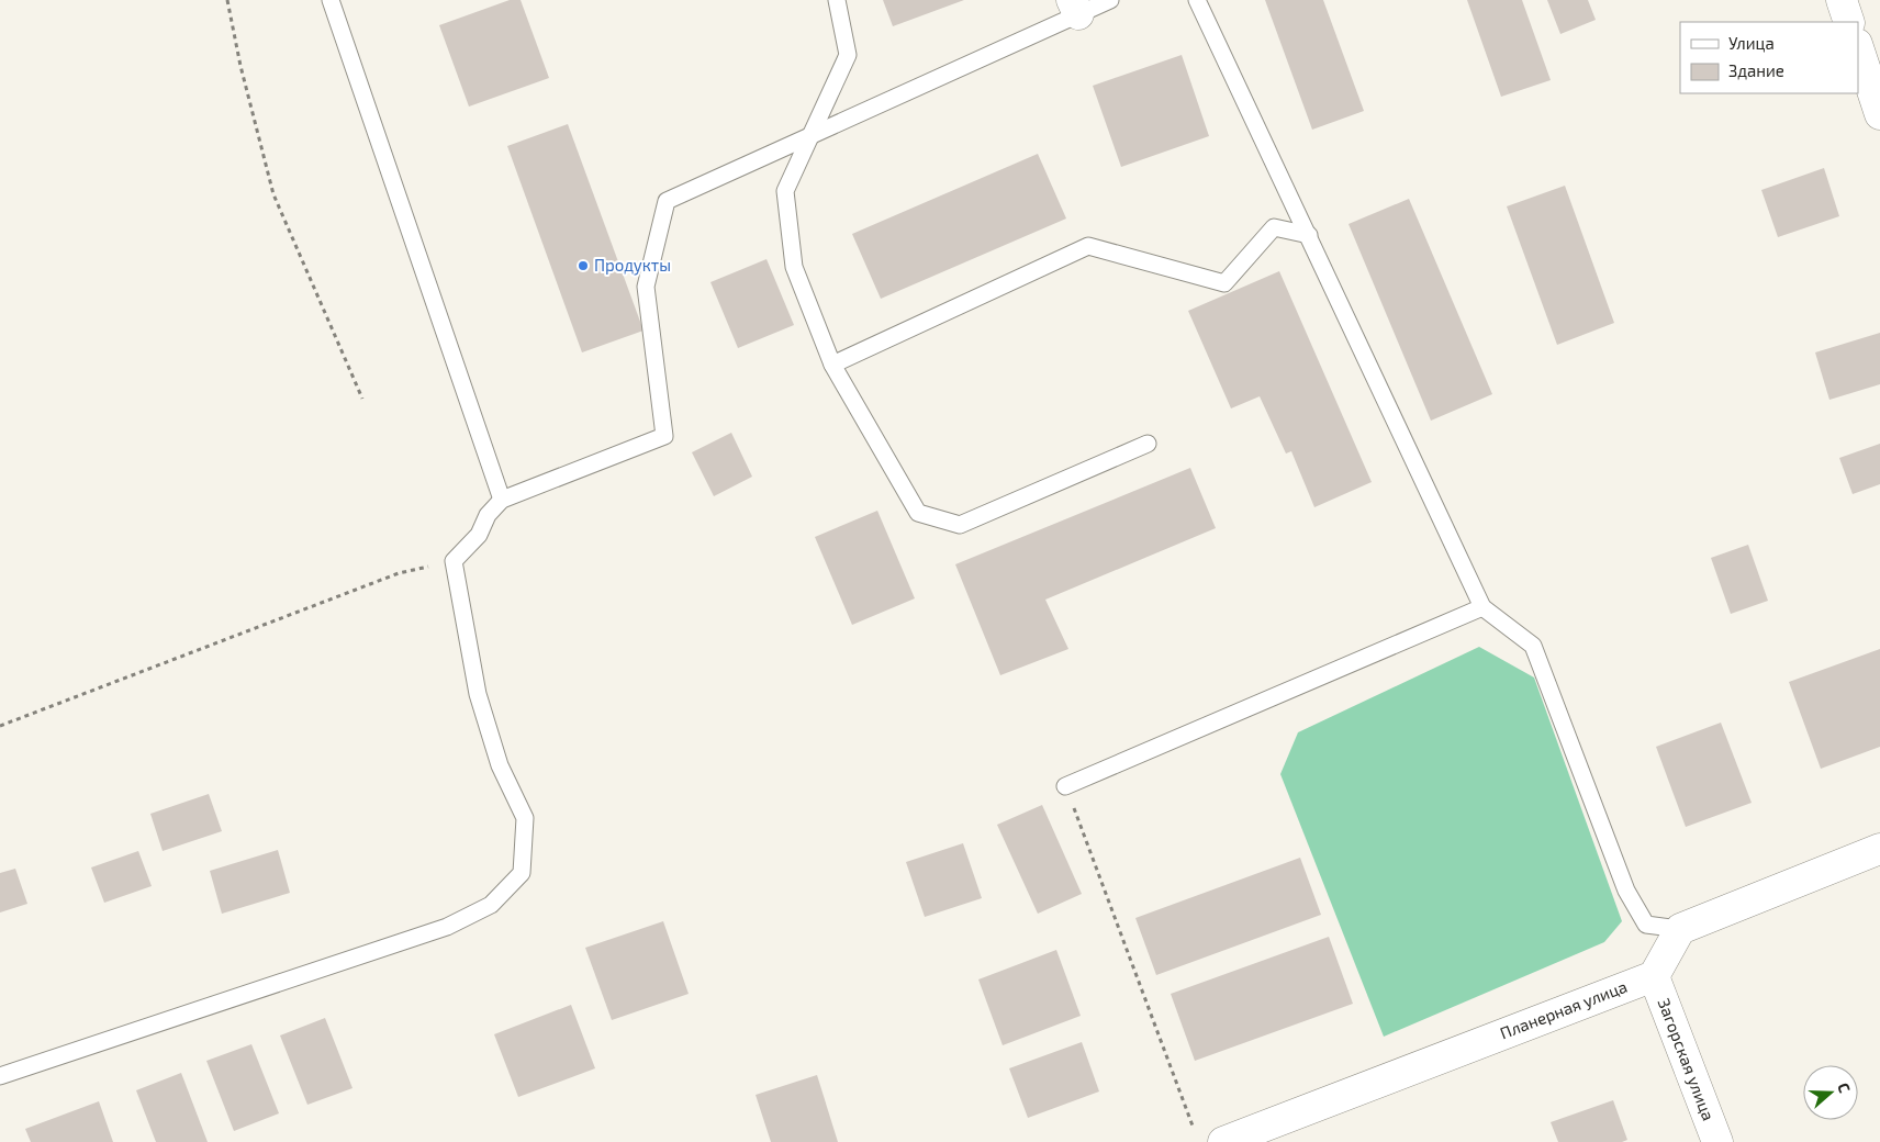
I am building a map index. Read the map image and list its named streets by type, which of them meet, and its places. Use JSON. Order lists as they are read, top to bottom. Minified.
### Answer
{"streets":{"street":["Планерная улица","Загорская улица"]},"crossings":[["Планерная улица","Загорская улица"]],"places":["Продукты"],"legend":["Улица","Здание"],"north":"right"}
